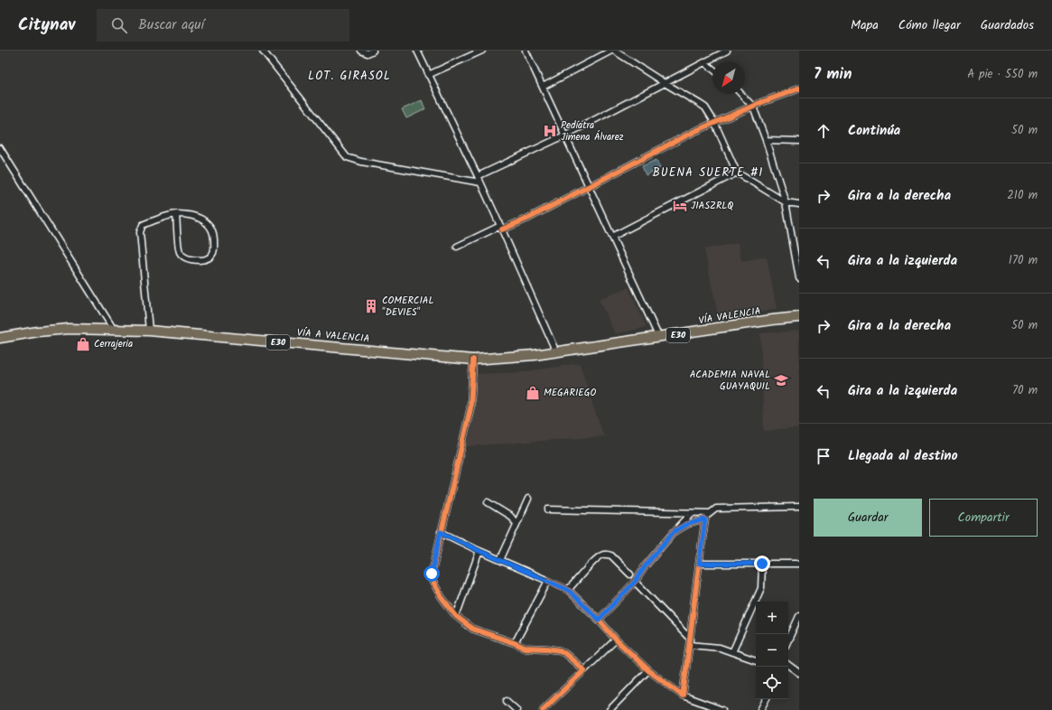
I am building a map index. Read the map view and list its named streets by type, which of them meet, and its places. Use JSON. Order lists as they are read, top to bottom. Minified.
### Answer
{"streets":{"highway":["VÍA VALENCIA","E30","VÍA A VALENCIA"]},"crossings":[["VÍA VALENCIA","VÍA A VALENCIA"]],"districts":["LOT. GIRASOL","BUENA SUERTE #1"],"places":{"hospital":["Pedíatra Jimena Álvarez"],"hotel":["JIASZRLQ"],"building":["COMERCIAL \"DEVIES\""],"shop":["Cerrajeria","MEGARIEGO"],"school or university":["ACADEMIA NAVAL GUAYAQUIL"]},"north":"bottom left","page":{"header":"Citynav","search":"Buscar aquí","nav":["Mapa","Cómo llegar","Guardados"],"heading":["7 min","A pie · 550 m"],"list":[["Continúa","50 m"],["Gira a la derecha","210 m"],["Gira a la izquierda","170 m"],["Gira a la derecha","50 m"],["Gira a la izquierda","70 m"],"Llegada al destino"],"buttons":["Guardar","Compartir"],"map_buttons":["+","−"]}}
